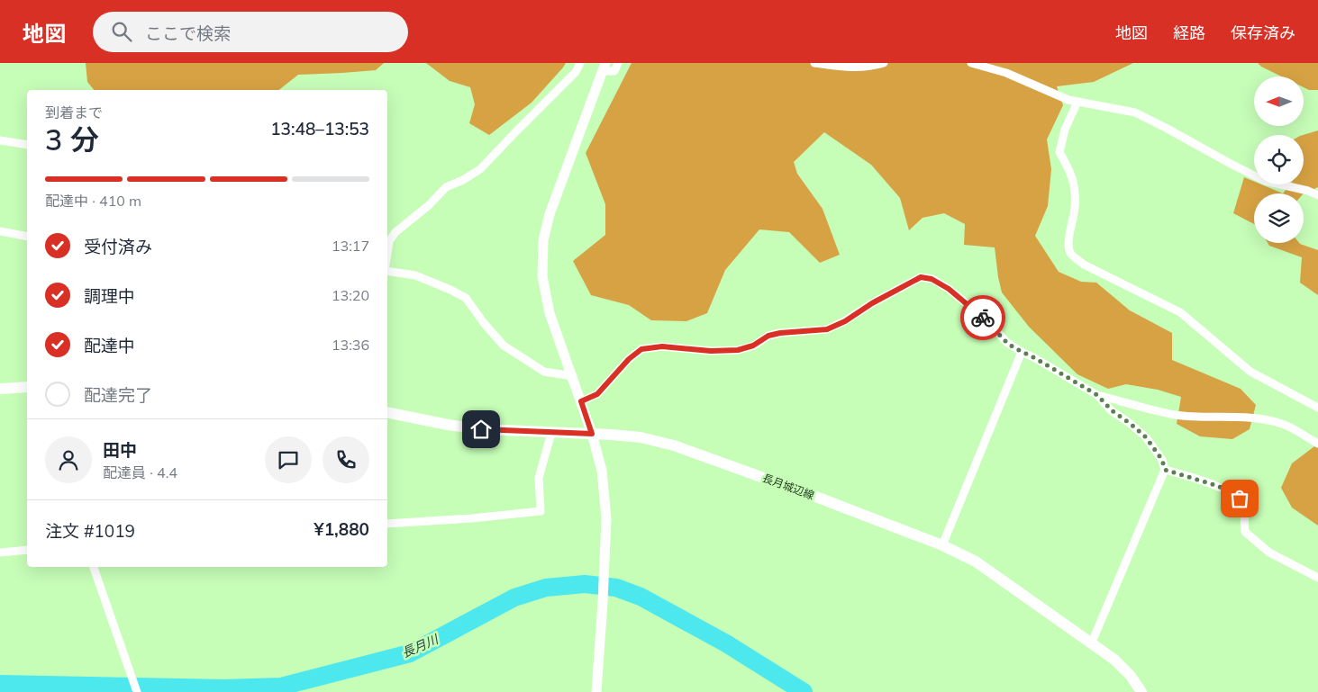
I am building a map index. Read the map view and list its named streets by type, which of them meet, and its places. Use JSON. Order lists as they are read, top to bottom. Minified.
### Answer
{"streets":{"main road":["長月城辺線"]},"water":["長月川"],"north":"left","page":{"header":"地図","search":"ここで検索","nav":["地図","経路","保存済み"],"heading":["3 分","到着まで","13:48–13:53"],"panel":["田中","配達員 · 4.4","注文 #1019","¥1,880"],"bar":"配達中 · 410 m","list":[["受付済み","13:17"],["調理中","13:20"],["配達中","13:36"],"配達完了"]}}
